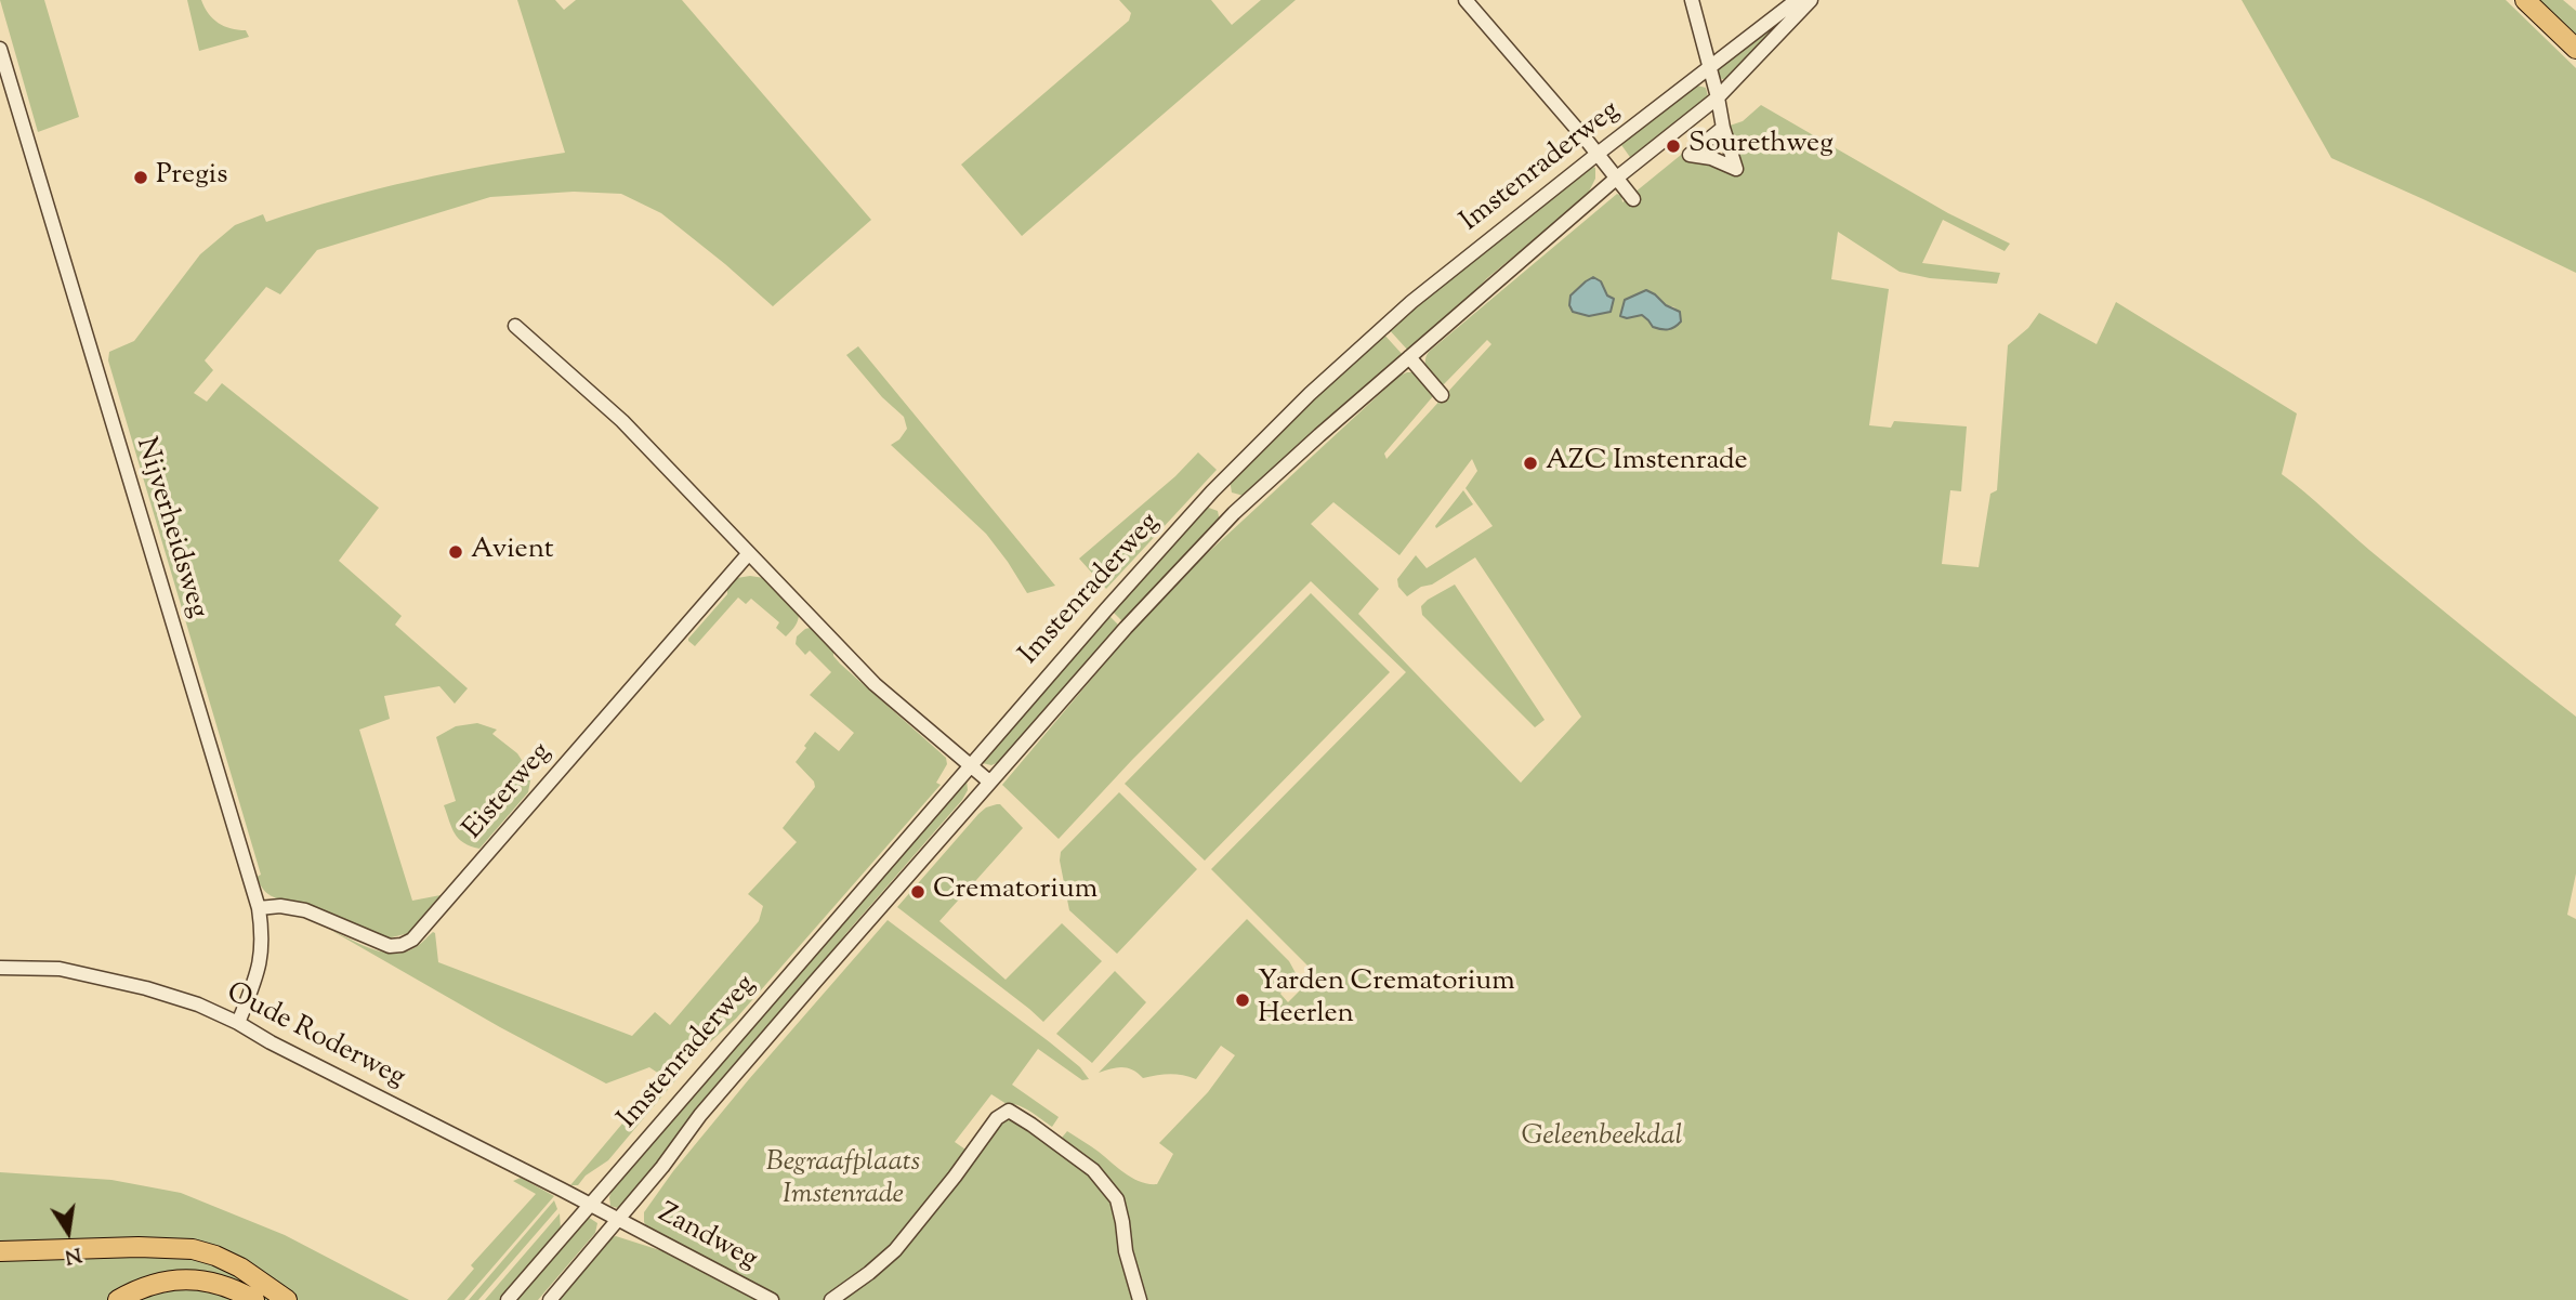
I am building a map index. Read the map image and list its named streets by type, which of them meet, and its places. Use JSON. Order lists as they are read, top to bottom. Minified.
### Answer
{"streets":{"street":["Imstenraderweg","Nijverheidsweg","Eisterweg","Oude Roderweg","Zandweg"]},"crossings":[["Imstenraderweg","Oude Roderweg"],["Imstenraderweg","Zandweg"],["Nijverheidsweg","Eisterweg"],["Nijverheidsweg","Oude Roderweg"],["Oude Roderweg","Zandweg"]],"parks":["Geleenbeekdal","Begraafplaats Imstenrade"],"places":["Sourethweg","Pregis","AZC Imstenrade","Avient","Crematorium","Yarden Crematorium Heerlen"],"north":"bottom"}
